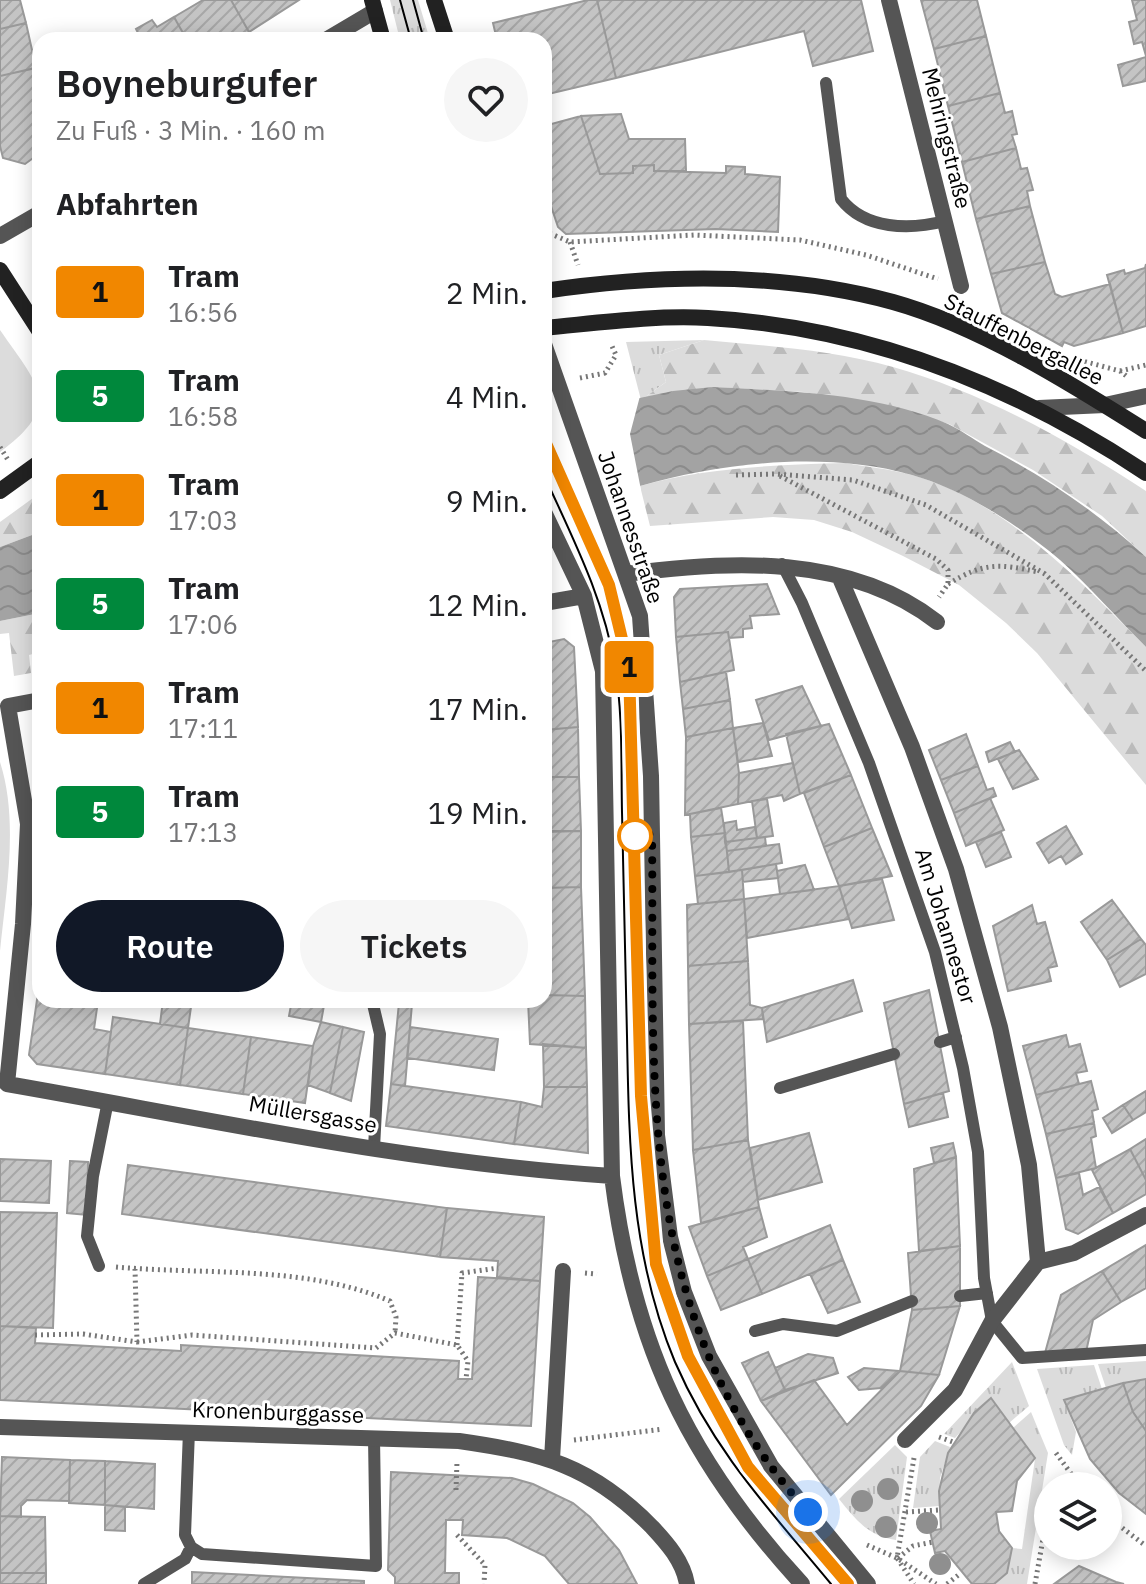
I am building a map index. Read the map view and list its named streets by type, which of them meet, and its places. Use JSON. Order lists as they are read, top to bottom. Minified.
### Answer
{"streets":{"main road":["Stauffenbergallee"],"street":["Mehringstraße","Johannesstraße","Am Johannestor","Müllersgasse","Kronenburggasse"]},"lines":["tram line 1"],"page":{"on_map":"1","heading":[["Boyneburgufer","Zu Fuß · 3 Min. · 160 m"],"Abfahrten"],"list":[{"mark":"1","name":"Tram","note":"16:56","value":"2 Min."},{"mark":"5","name":"Tram","note":"16:58","value":"4 Min."},{"mark":"1","name":"Tram","note":"17:03","value":"9 Min."},{"mark":"5","name":"Tram","note":"17:06","value":"12 Min."},{"mark":"1","name":"Tram","note":"17:11","value":"17 Min."},{"mark":"5","name":"Tram","note":"17:13","value":"19 Min."}],"buttons":["Route","Tickets"]}}
